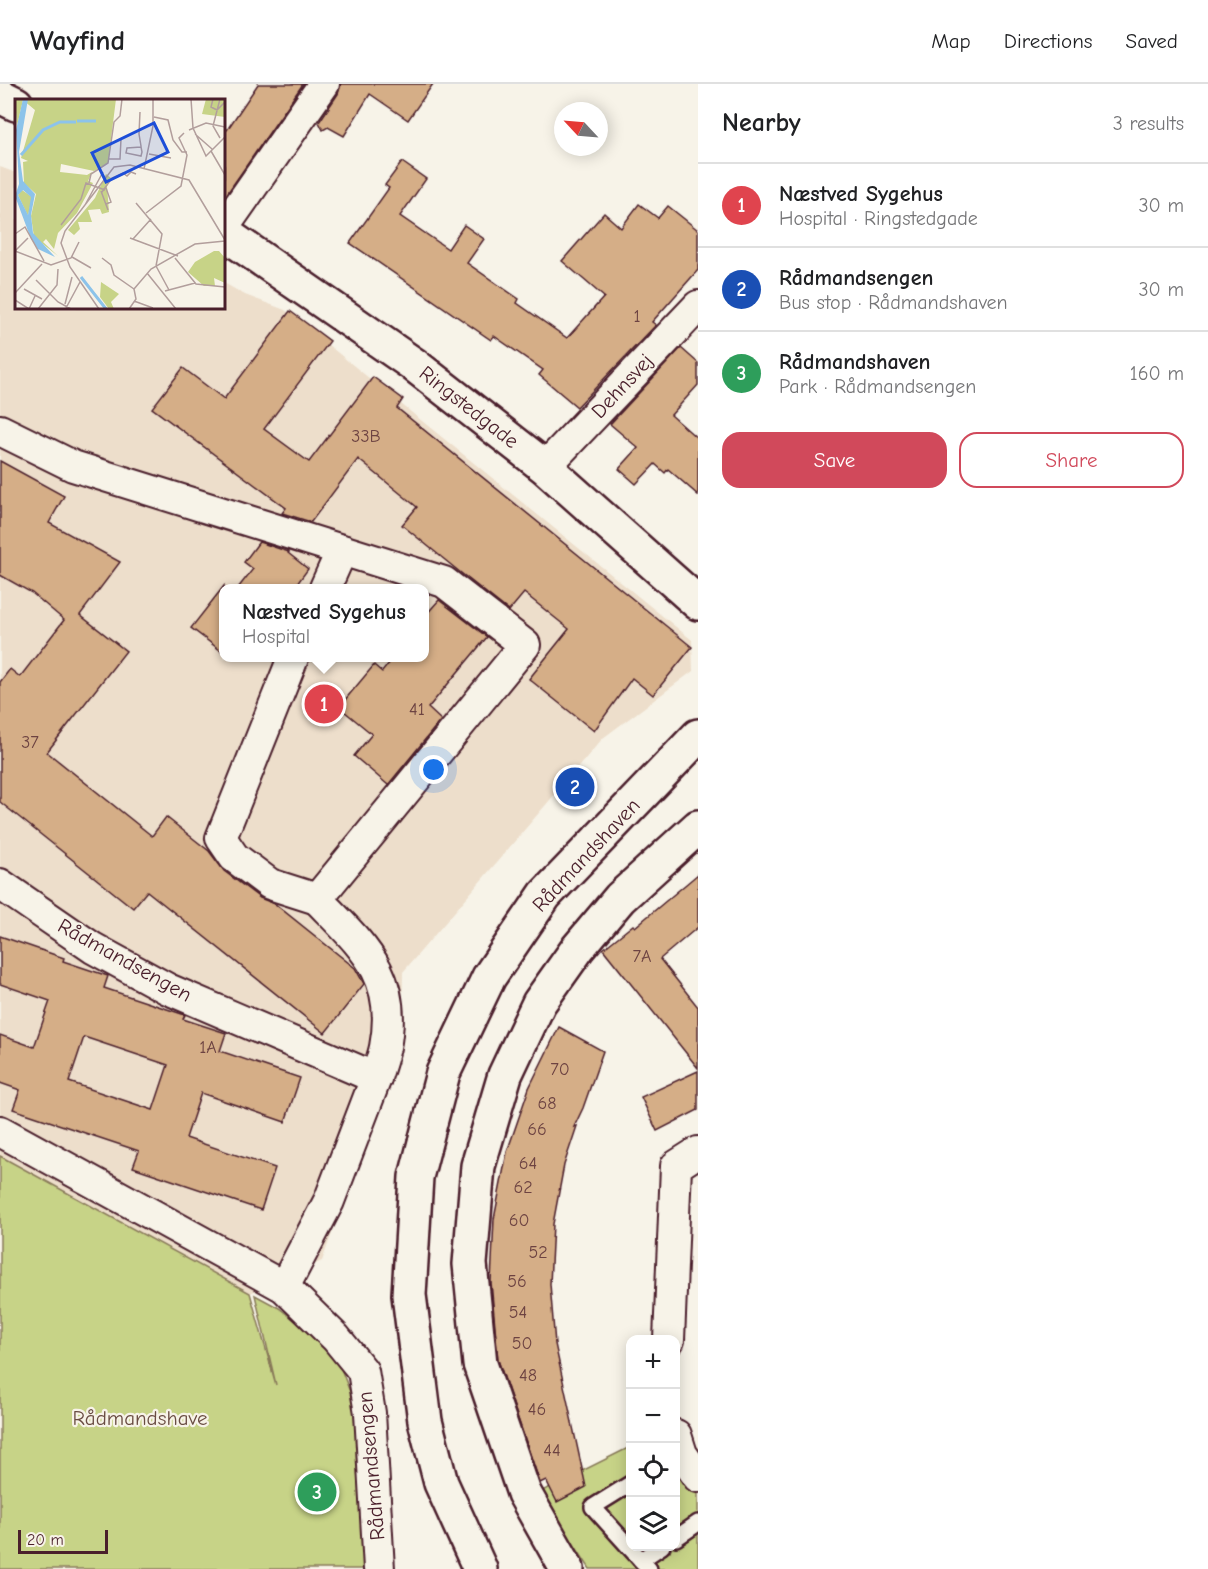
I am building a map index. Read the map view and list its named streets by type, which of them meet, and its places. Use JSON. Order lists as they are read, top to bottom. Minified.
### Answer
{"streets":{"main road":["Ringstedgade","Rådmandshaven"],"street":["Dehnsvej","Rådmandsengen"]},"crossings":[["Dehnsvej","Ringstedgade"]],"parks":["Rådmandshave"],"house_numbers":["1","33B","41","37","7A","1A","70","68","66","64","62","60","52","56","54","50","48","46","44"],"scale_bar":"20 m","north":"top left","page":{"header":"Wayfind","nav":["Map","Directions","Saved"],"heading":["Nearby","3 results"],"list":[{"mark":"1","name":"Næstved Sygehus","note":"Hospital · Ringstedgade","value":"30 m"},{"mark":"2","name":"Rådmandsengen","note":"Bus stop · Rådmandshaven","value":"30 m"},{"mark":"3","name":"Rådmandshaven","note":"Park · Rådmandsengen","value":"160 m"}],"buttons":["Save","Share"],"popup":["Næstved Sygehus","Hospital"],"pins":["1","2","3"],"map_buttons":["+","−"],"scale":"20 m"}}
